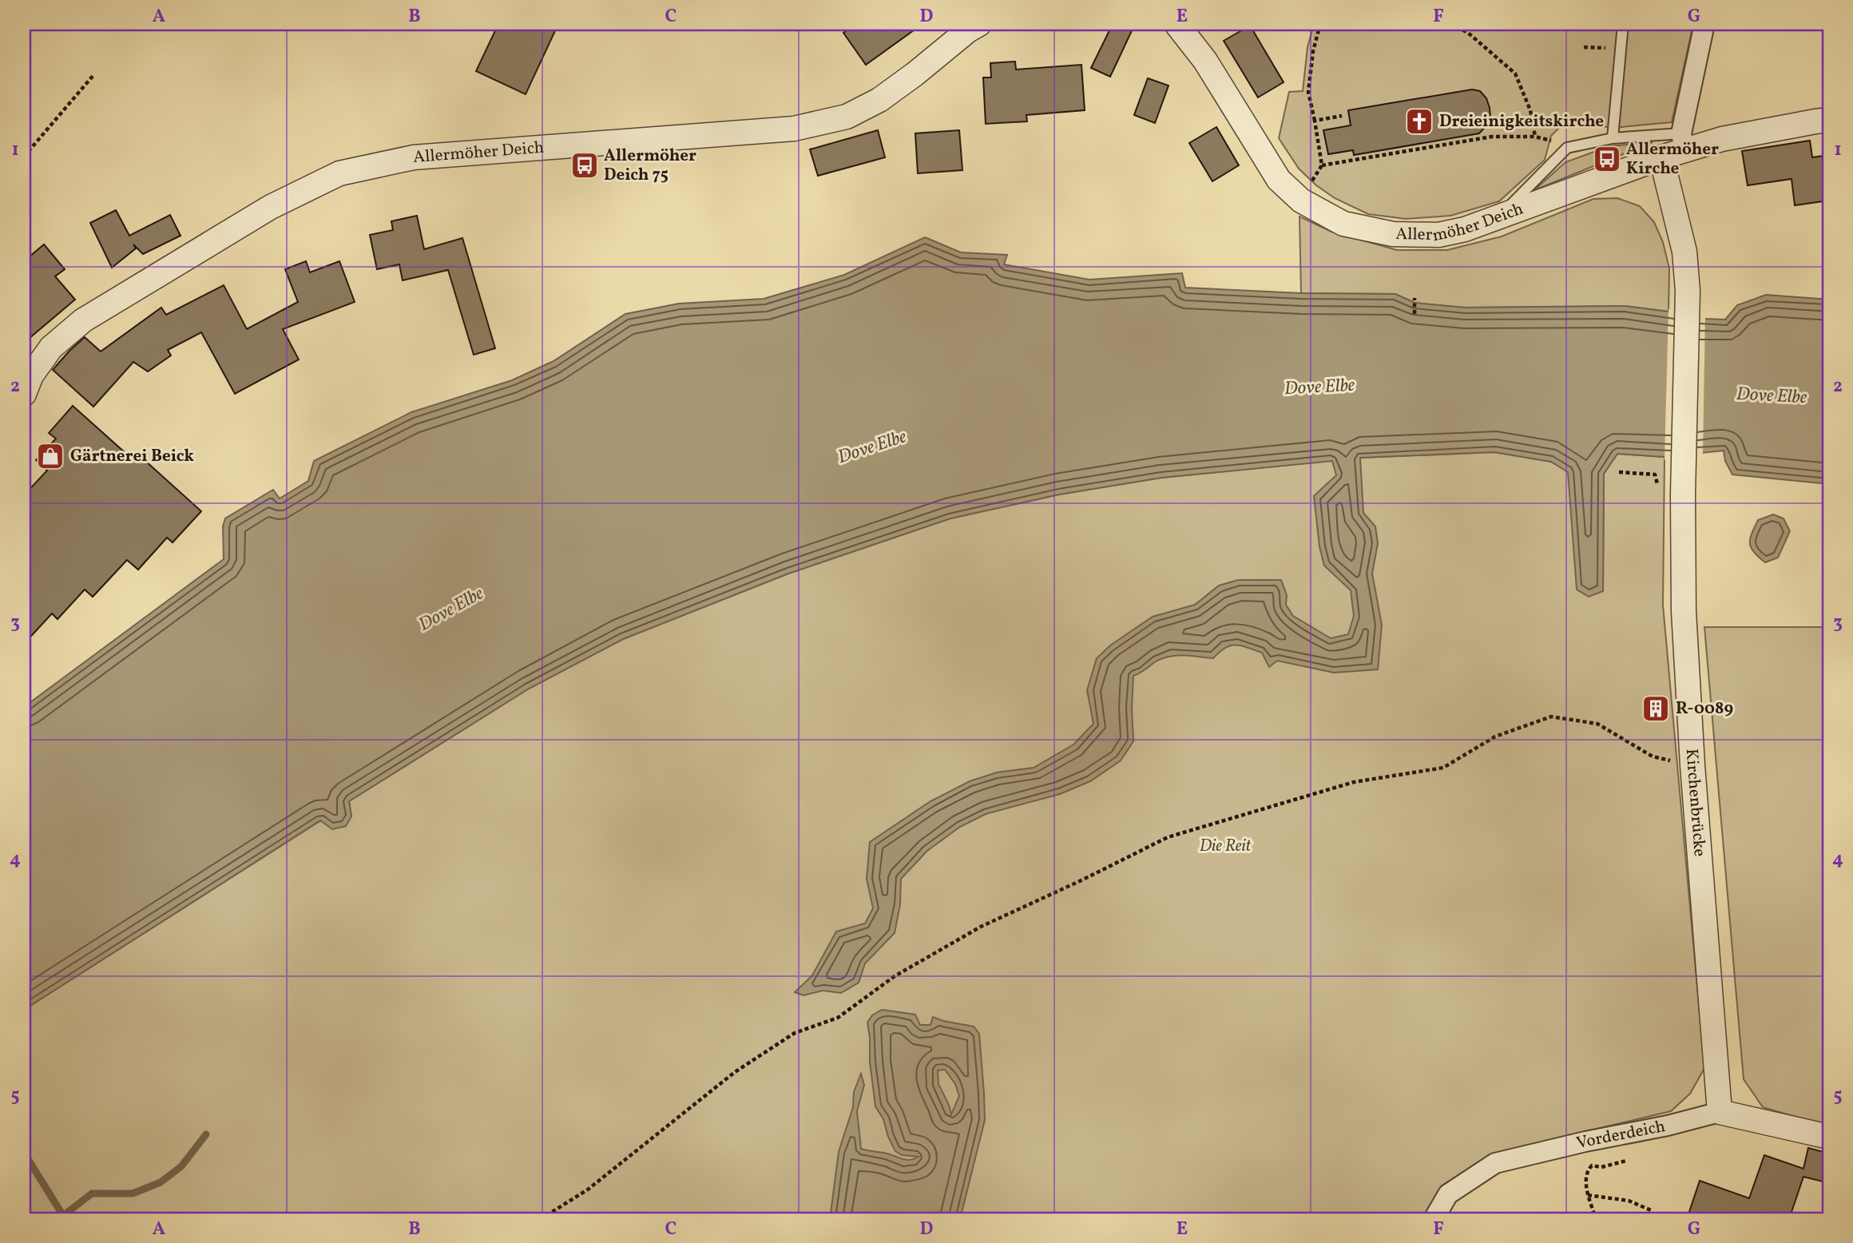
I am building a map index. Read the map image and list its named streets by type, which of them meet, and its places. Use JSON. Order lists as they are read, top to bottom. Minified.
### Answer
{"streets":{"street":["Allermöher Deich","Kirchenbrücke","Vorderdeich"]},"crossings":[["Allermöher Deich","Kirchenbrücke"],["Kirchenbrücke","Vorderdeich"]],"water":["Dove Elbe"],"parks":["Die Reit"],"places":{"church":["Dreieinigkeitskirche"],"bus stop":["Allermöher Kirche","Allermöher Deich 75"],"shop":["Gärtnerei Beick"],"building":["R-0089"]},"grid":{"columns":["A","B","C","D","E","F","G"],"rows":["1","2","3","4","5"]}}
